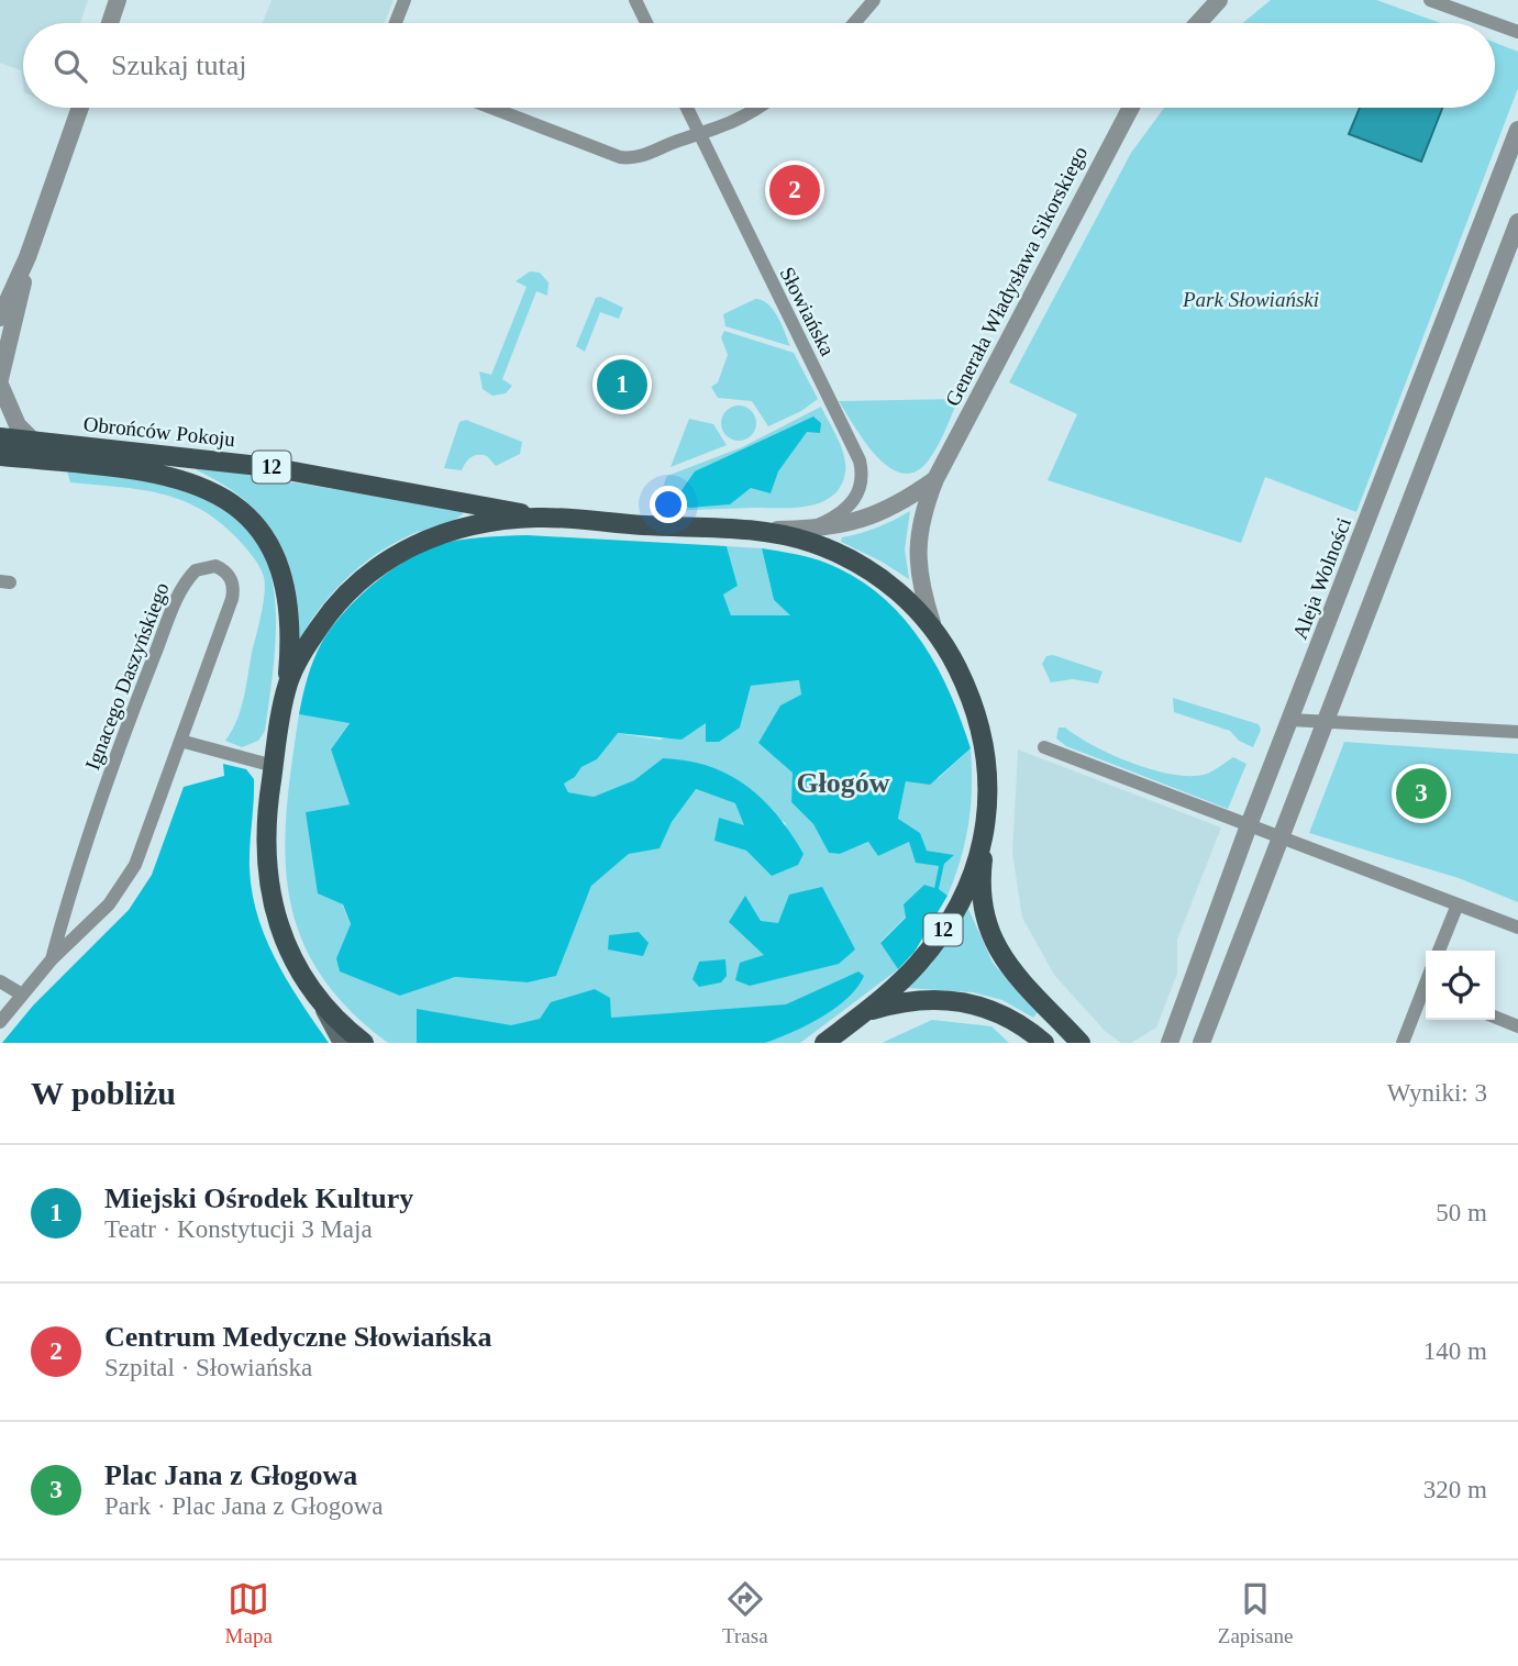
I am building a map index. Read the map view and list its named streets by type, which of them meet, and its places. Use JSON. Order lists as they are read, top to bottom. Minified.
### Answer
{"streets":{"main road":["Obrońców Pokoju","12"],"street":["Generała Władysława Sikorskiego","Słowiańska","Aleja Wolności","Ignacego Daszyńskiego"]},"crossings":[["Generała Władysława Sikorskiego","Słowiańska"],["Generała Władysława Sikorskiego","12"],["Obrońców Pokoju","12"]],"districts":["Głogów"],"parks":["Park Słowiański"],"page":{"search":"Szukaj tutaj","pins":["2","1","3"],"heading":["W pobliżu","Wyniki: 3"],"list":[{"mark":"1","name":"Miejski Ośrodek Kultury","note":"Teatr · Konstytucji 3 Maja","value":"50 m"},{"mark":"2","name":"Centrum Medyczne Słowiańska","note":"Szpital · Słowiańska","value":"140 m"},{"mark":"3","name":"Plac Jana z Głogowa","note":"Park · Plac Jana z Głogowa","value":"320 m"}],"nav":["Mapa","Trasa","Zapisane"]}}
